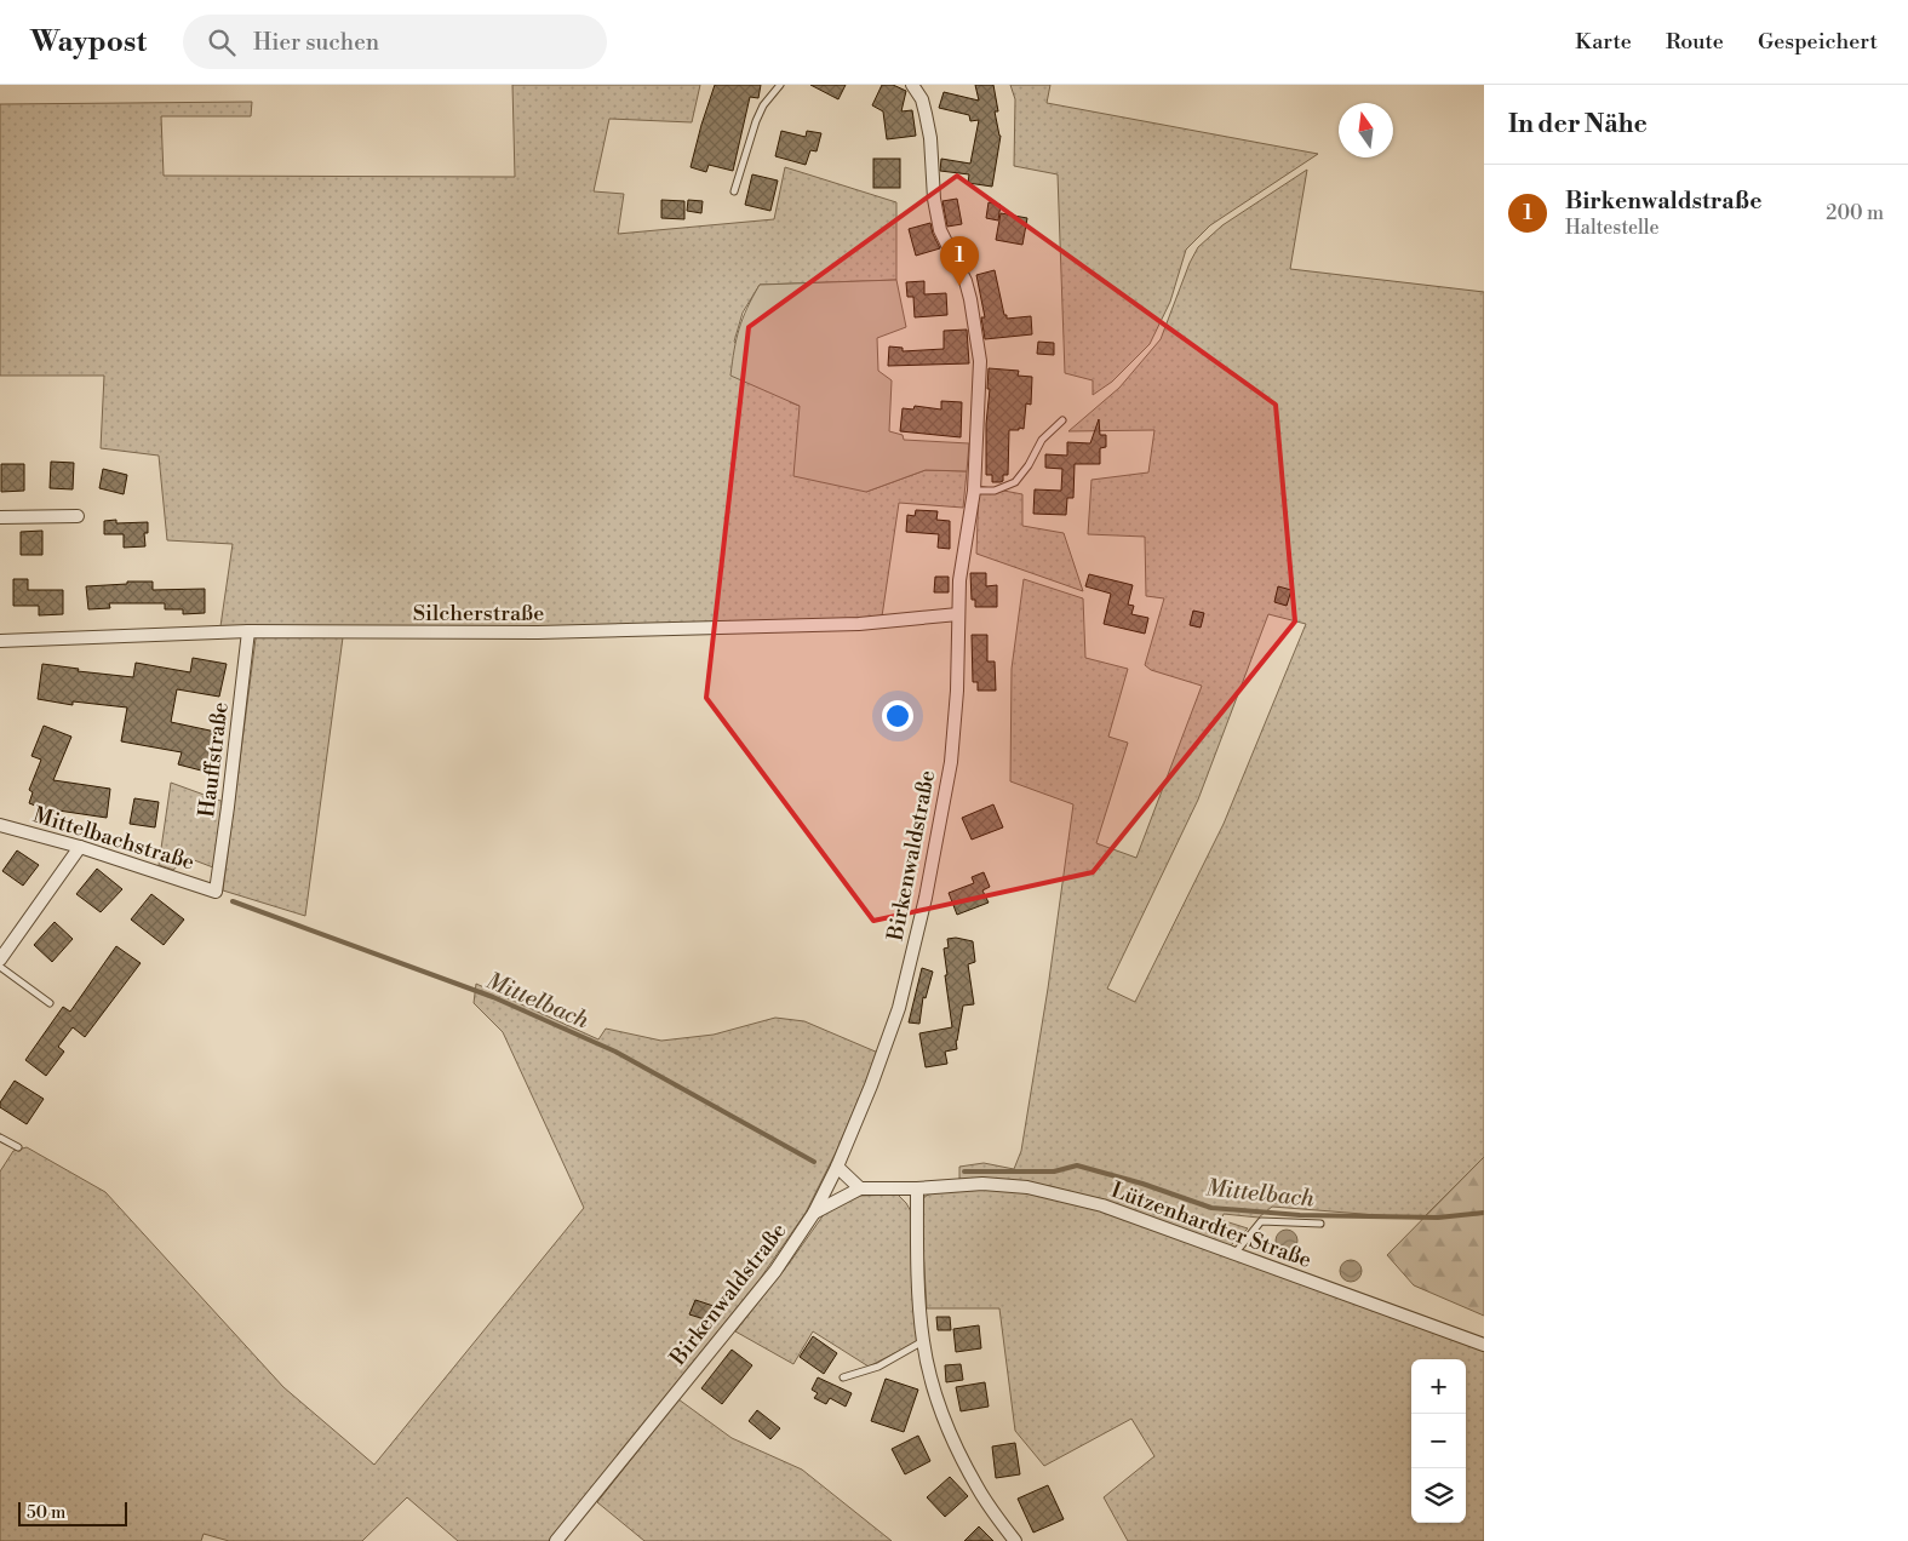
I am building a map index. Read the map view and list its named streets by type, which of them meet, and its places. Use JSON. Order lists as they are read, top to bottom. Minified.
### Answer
{"streets":{"street":["Silcherstraße","Hauffstraße","Mittelbachstraße","Birkenwaldstraße","Lützenhardter Straße"]},"crossings":[["Silcherstraße","Hauffstraße"],["Silcherstraße","Birkenwaldstraße"],["Hauffstraße","Mittelbachstraße"],["Birkenwaldstraße","Lützenhardter Straße"]],"water":["Mittelbach"],"scale_bar":"50 m","north":"top","page":{"header":"Waypost","search":"Hier suchen","nav":["Karte","Route","Gespeichert"],"heading":"In der Nähe","list":[{"mark":"1","name":"Birkenwaldstraße","note":"Haltestelle","value":"200 m"}],"pins":"1","map_buttons":["+","−"],"scale":"50 m"}}
